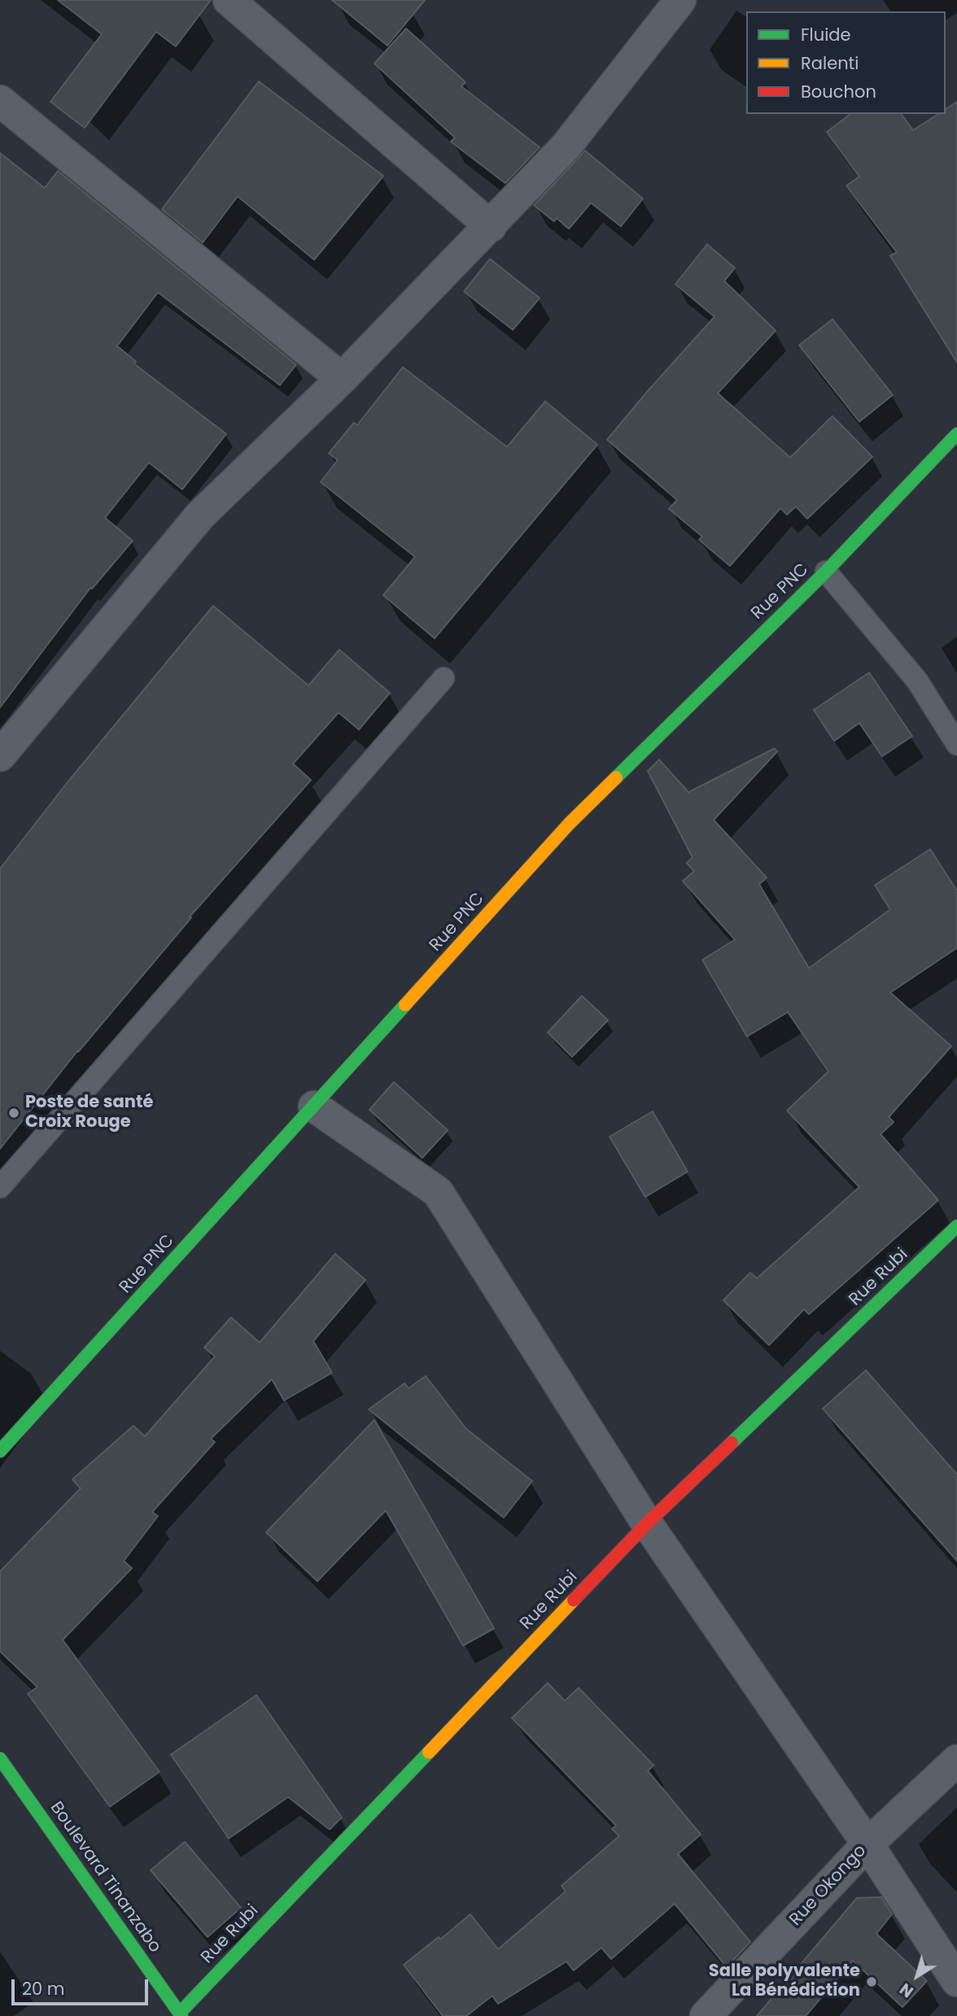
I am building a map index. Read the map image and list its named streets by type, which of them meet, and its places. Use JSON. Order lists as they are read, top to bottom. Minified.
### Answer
{"streets":{"street":["Rue PNC","Rue Rubi","Boulevard Tinanzabo","Rue Okongo"]},"crossings":[["Rue Rubi","Boulevard Tinanzabo"]],"places":["Poste de santé Croix Rouge","Salle polyvalente La Bénédiction"],"legend":["Fluide","Ralenti","Bouchon"],"scale_bar":"20 m","north":"bottom left"}
